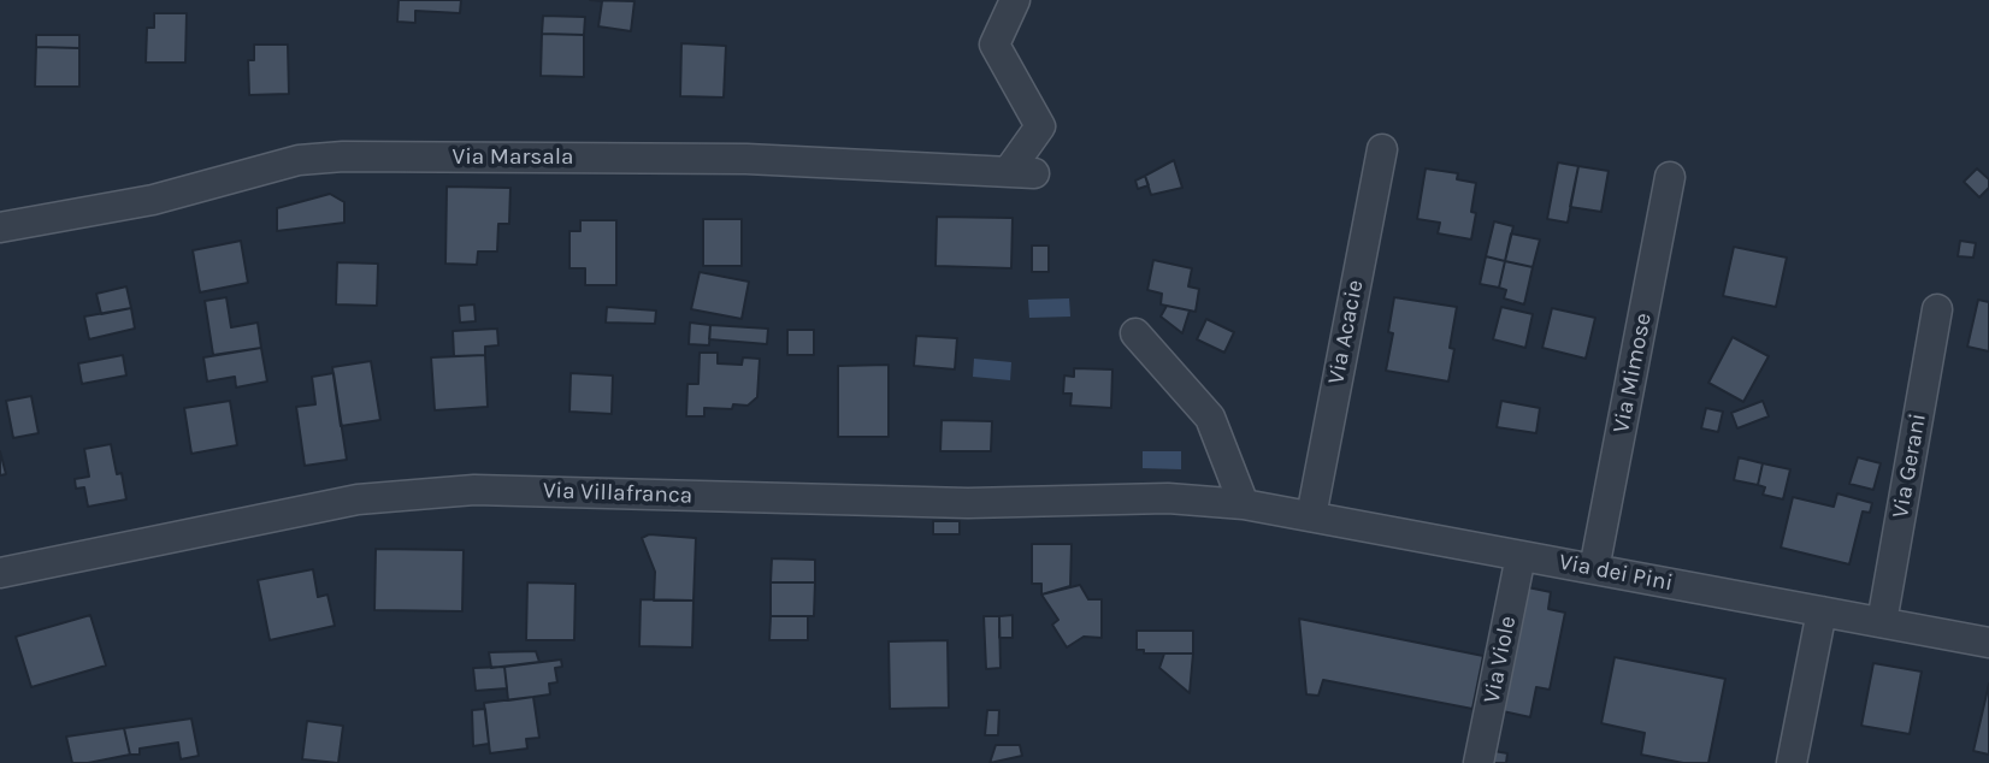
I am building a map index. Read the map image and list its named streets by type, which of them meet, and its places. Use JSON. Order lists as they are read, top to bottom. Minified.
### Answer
{"streets":{"street":["Via Marsala","Via Acacie","Via Mimose","Via Gerani","Via Villafranca","Via dei Pini","Via Viole"]},"crossings":[["Via Acacie","Via dei Pini"],["Via Mimose","Via dei Pini"],["Via Gerani","Via dei Pini"],["Via Villafranca","Via dei Pini"],["Via dei Pini","Via Viole"]]}
